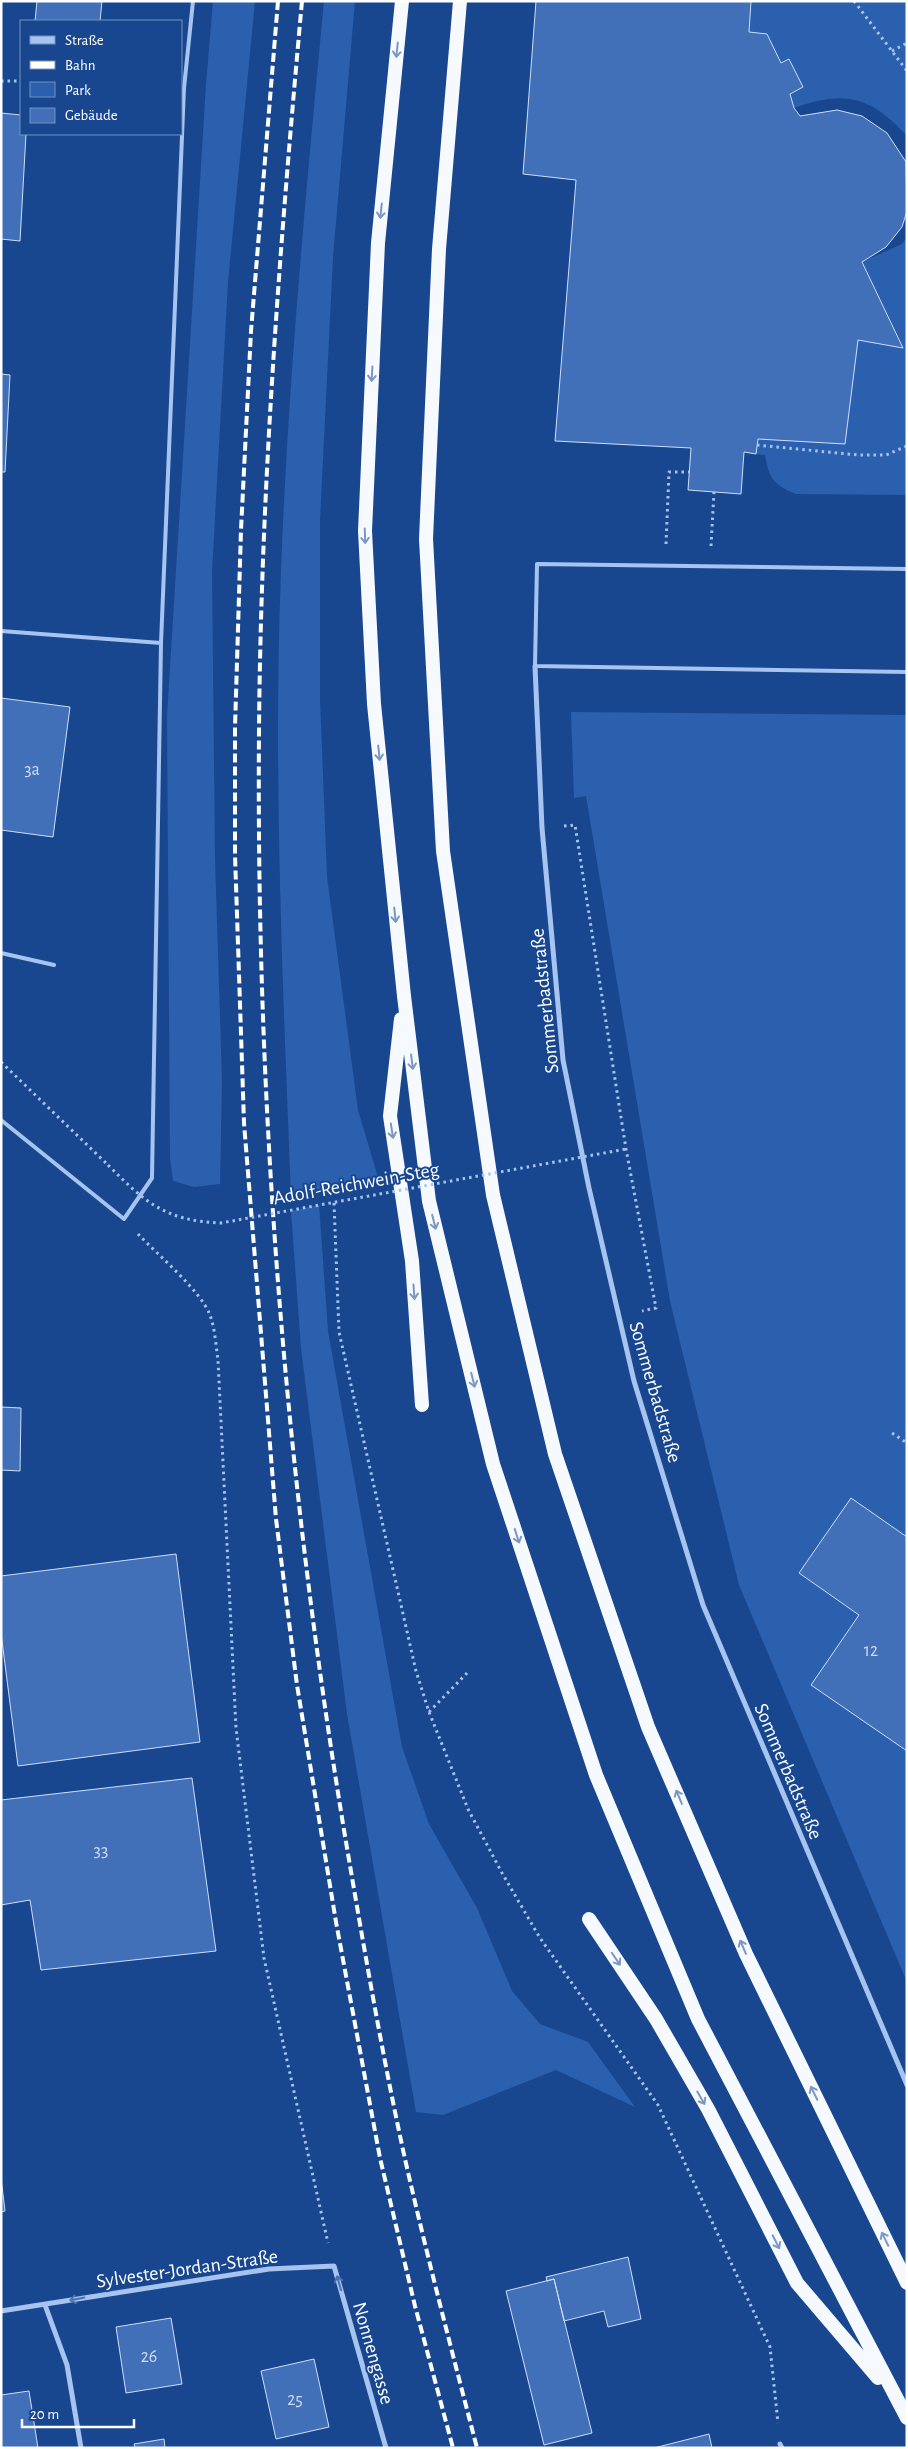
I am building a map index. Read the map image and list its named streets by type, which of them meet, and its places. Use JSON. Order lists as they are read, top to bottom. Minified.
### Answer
{"streets":{"street":["Sommerbadstraße","Sylvester-Jordan-Straße","Nonnengasse"],"path":["Adolf-Reichwein-Steg"]},"crossings":[["Sylvester-Jordan-Straße","Nonnengasse"]],"one_way":["Sylvester-Jordan-Straße","Nonnengasse"],"house_numbers":["3a","12","33","26","25"],"legend":["Straße","Bahn","Park","Gebäude"],"scale_bar":"20 m"}
